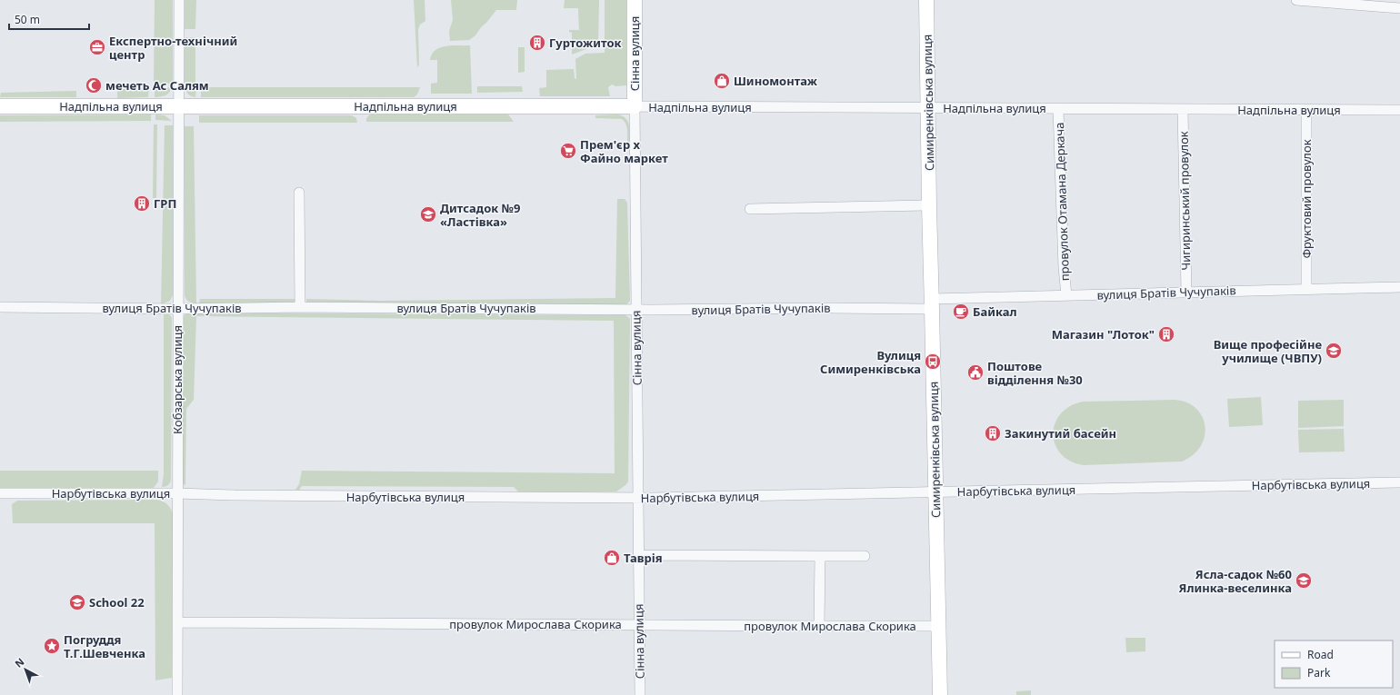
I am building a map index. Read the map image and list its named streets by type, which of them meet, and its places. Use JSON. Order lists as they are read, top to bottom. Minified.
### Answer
{"streets":{"main road":["Сінна вулиця","Симиренківська вулиця","Надпільна вулиця"],"street":["Фруктовий провулок","Чигиринський провулок","провулок Отамана Деркача","вулиця Братів Чучупаків","Кобзарська вулиця","Нарбутівська вулиця","провулок Мирослава Скорика"]},"crossings":[["Сінна вулиця","Надпільна вулиця"],["Сінна вулиця","вулиця Братів Чучупаків"],["Сінна вулиця","Нарбутівська вулиця"],["Сінна вулиця","провулок Мирослава Скорика"],["Симиренківська вулиця","Надпільна вулиця"],["Симиренківська вулиця","вулиця Братів Чучупаків"],["Симиренківська вулиця","Нарбутівська вулиця"],["Симиренківська вулиця","провулок Мирослава Скорика"],["Надпільна вулиця","Фруктовий провулок"],["Надпільна вулиця","Чигиринський провулок"],["Надпільна вулиця","провулок Отамана Деркача"],["Надпільна вулиця","Кобзарська вулиця"],["Фруктовий провулок","вулиця Братів Чучупаків"],["Чигиринський провулок","вулиця Братів Чучупаків"],["провулок Отамана Деркача","вулиця Братів Чучупаків"],["вулиця Братів Чучупаків","Кобзарська вулиця"],["Кобзарська вулиця","Нарбутівська вулиця"],["Кобзарська вулиця","провулок Мирослава Скорика"]],"places":{"building":["Гуртожиток","ГРП","Магазин \"Лоток\"","Закинутий басейн"],"office":["Експертно-технічний центр"],"shop":["Шиномонтаж","Таврія"],"mosque":["мечеть Ас Салям"],"supermarket":["Прем'єр х Файно маркет"],"school or university":["Дитсадок №9 «Ластівка»","Вище професійне училище (ЧВПУ)","Ясла-садок №60 Ялинка-веселинка","School 22"],"cafe":["Байкал"],"bus stop":["Вулиця Симиренківська"],"public building":["Поштове відділення №30"],"place":["Погруддя Т.Г.Шевченка"]},"legend":["Road","Park"],"scale_bar":"50 m","north":"top left"}
